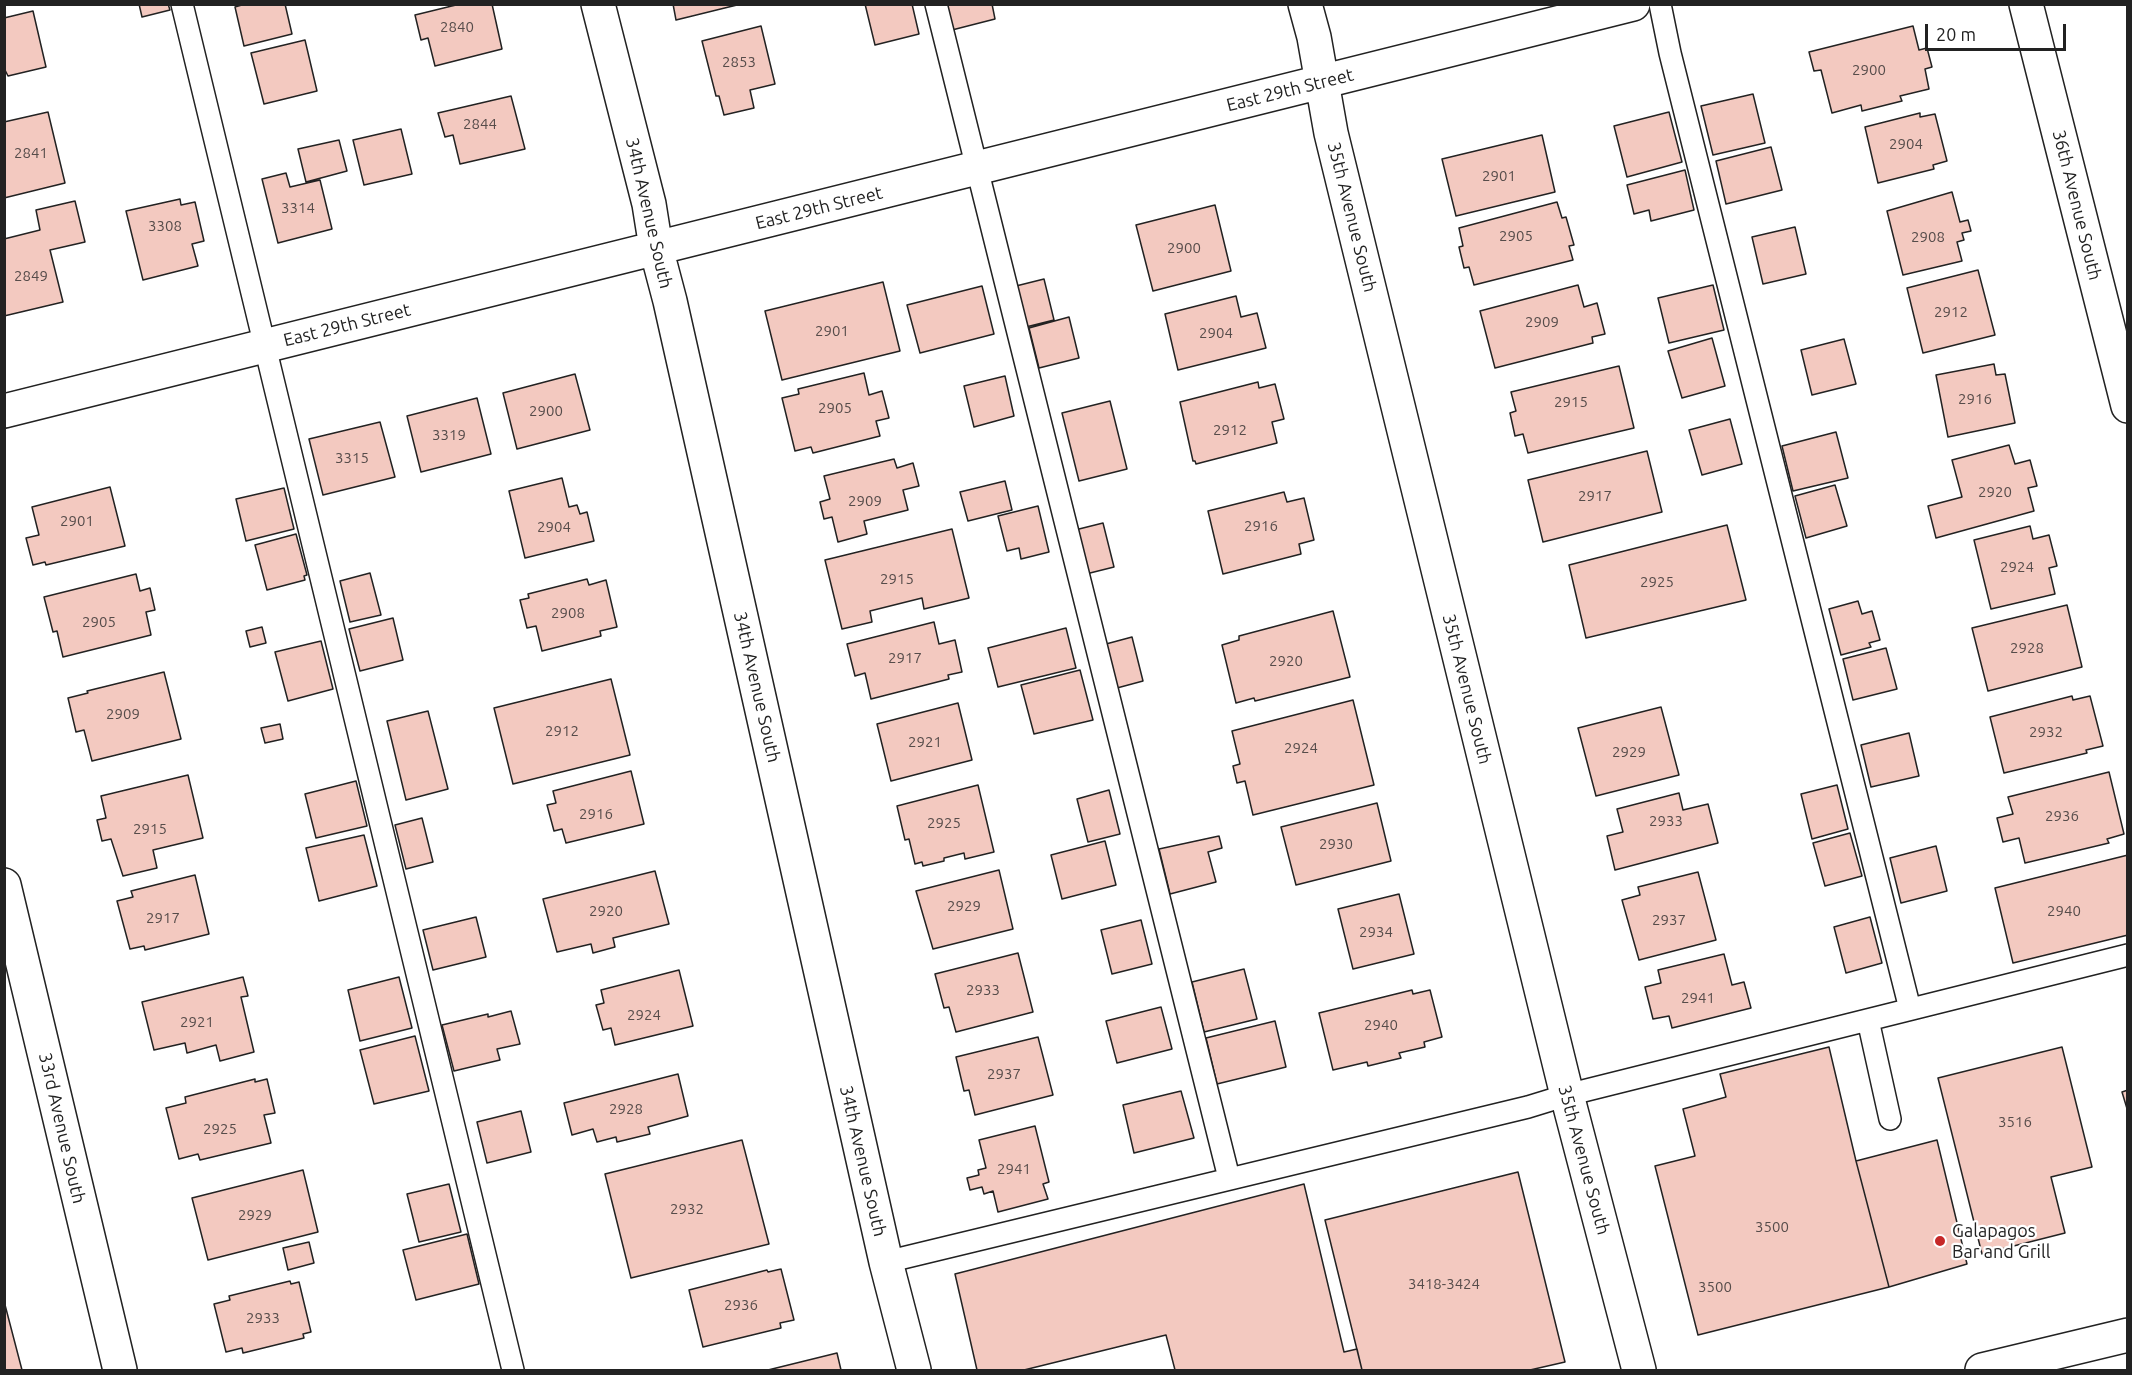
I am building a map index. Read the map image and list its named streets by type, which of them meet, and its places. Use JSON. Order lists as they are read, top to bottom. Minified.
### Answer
{"streets":{"street":["East 29th Street","36th Avenue South","34th Avenue South","35th Avenue South","33rd Avenue South"]},"crossings":[["East 29th Street","34th Avenue South"],["East 29th Street","35th Avenue South"]],"places":["Galapagos Bar and Grill"],"house_numbers":["2840","2853","2900","2844","2904","2841","2901","3314","3308","2905","2908","2900","2849","2912","2909","2901","2904","2916","2915","2905","2900","2912","3319","3315","2920","2917","2909","2901","2916","2904","2924","2915","2925","2908","2905","2928","2917","2920","2909","2912","2932","2921","2924","2929","2916","2936","2933","2925","2915","2930","2929","2920","2940","2917","2937","2934","2933","2941","2924","2921","2940","2937","2928","3516","2925","2941","2932","2929","3500","3418-3424","3500","2936","2933"],"scale_bar":"20 m"}
